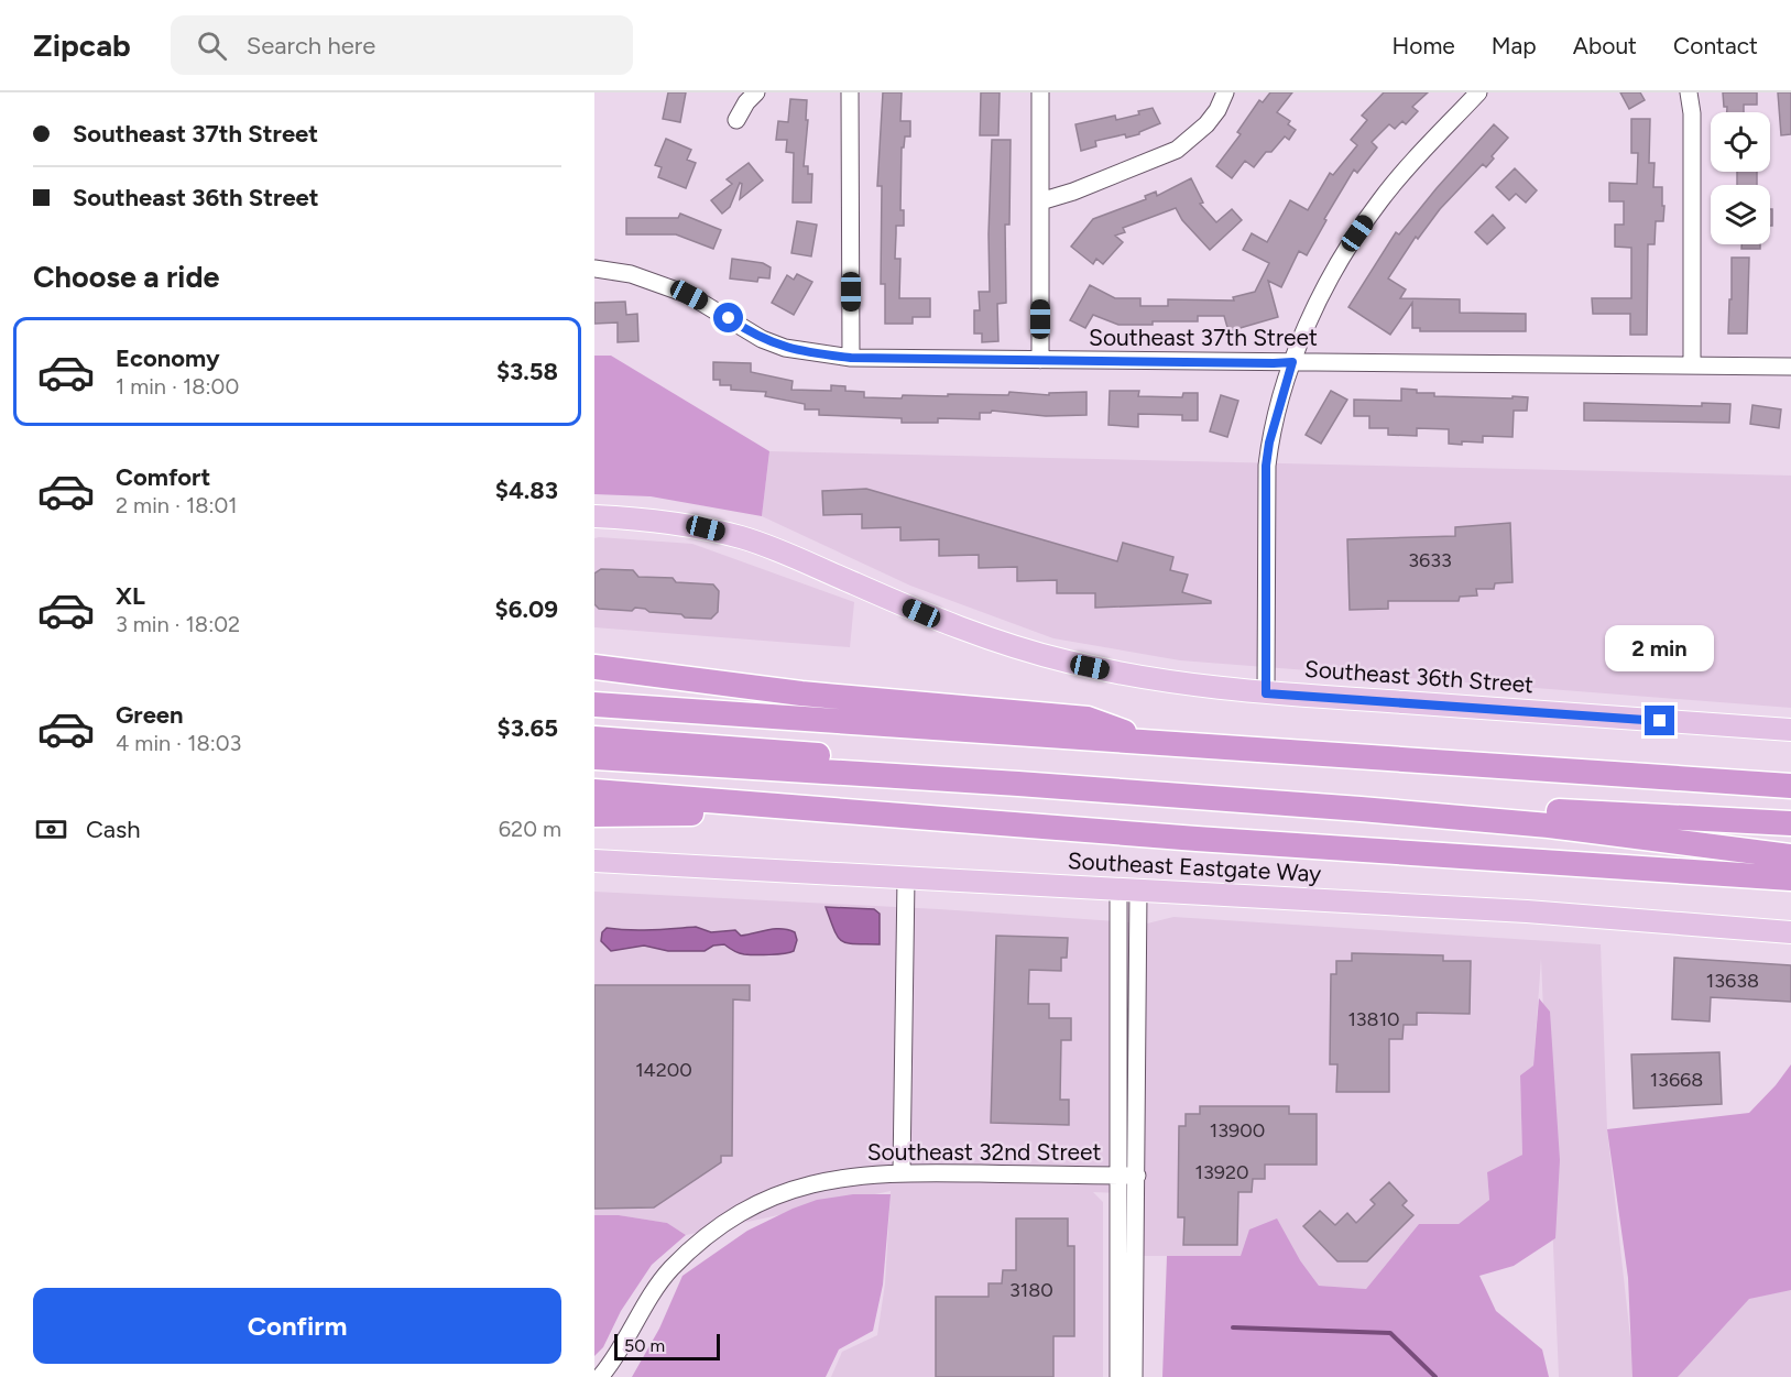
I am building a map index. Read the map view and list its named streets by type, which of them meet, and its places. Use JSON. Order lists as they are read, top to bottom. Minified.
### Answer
{"streets":{"main road":["Southeast 36th Street","Southeast Eastgate Way"],"street":["Southeast 37th Street","Southeast 32nd Street"]},"house_numbers":["3633","13638","13810","14200","13668","13900","13920","3180"],"scale_bar":"50 m","page":{"header":"Zipcab","search":"Search here","nav":["Home","Map","About","Contact"],"banner":["Southeast 37th Street","Southeast 36th Street"],"heading":"Choose a ride","list":[{"name":"Economy","note":"1 min · 18:00","value":"$3.58"},{"name":"Comfort","note":"2 min · 18:01","value":"$4.83"},{"name":"XL","note":"3 min · 18:02","value":"$6.09"},{"name":"Green","note":"4 min · 18:03","value":"$3.65"}],"bubble":"2 min","pay":["Cash","620 m"],"buttons":"Confirm","scale":"50 m"}}
